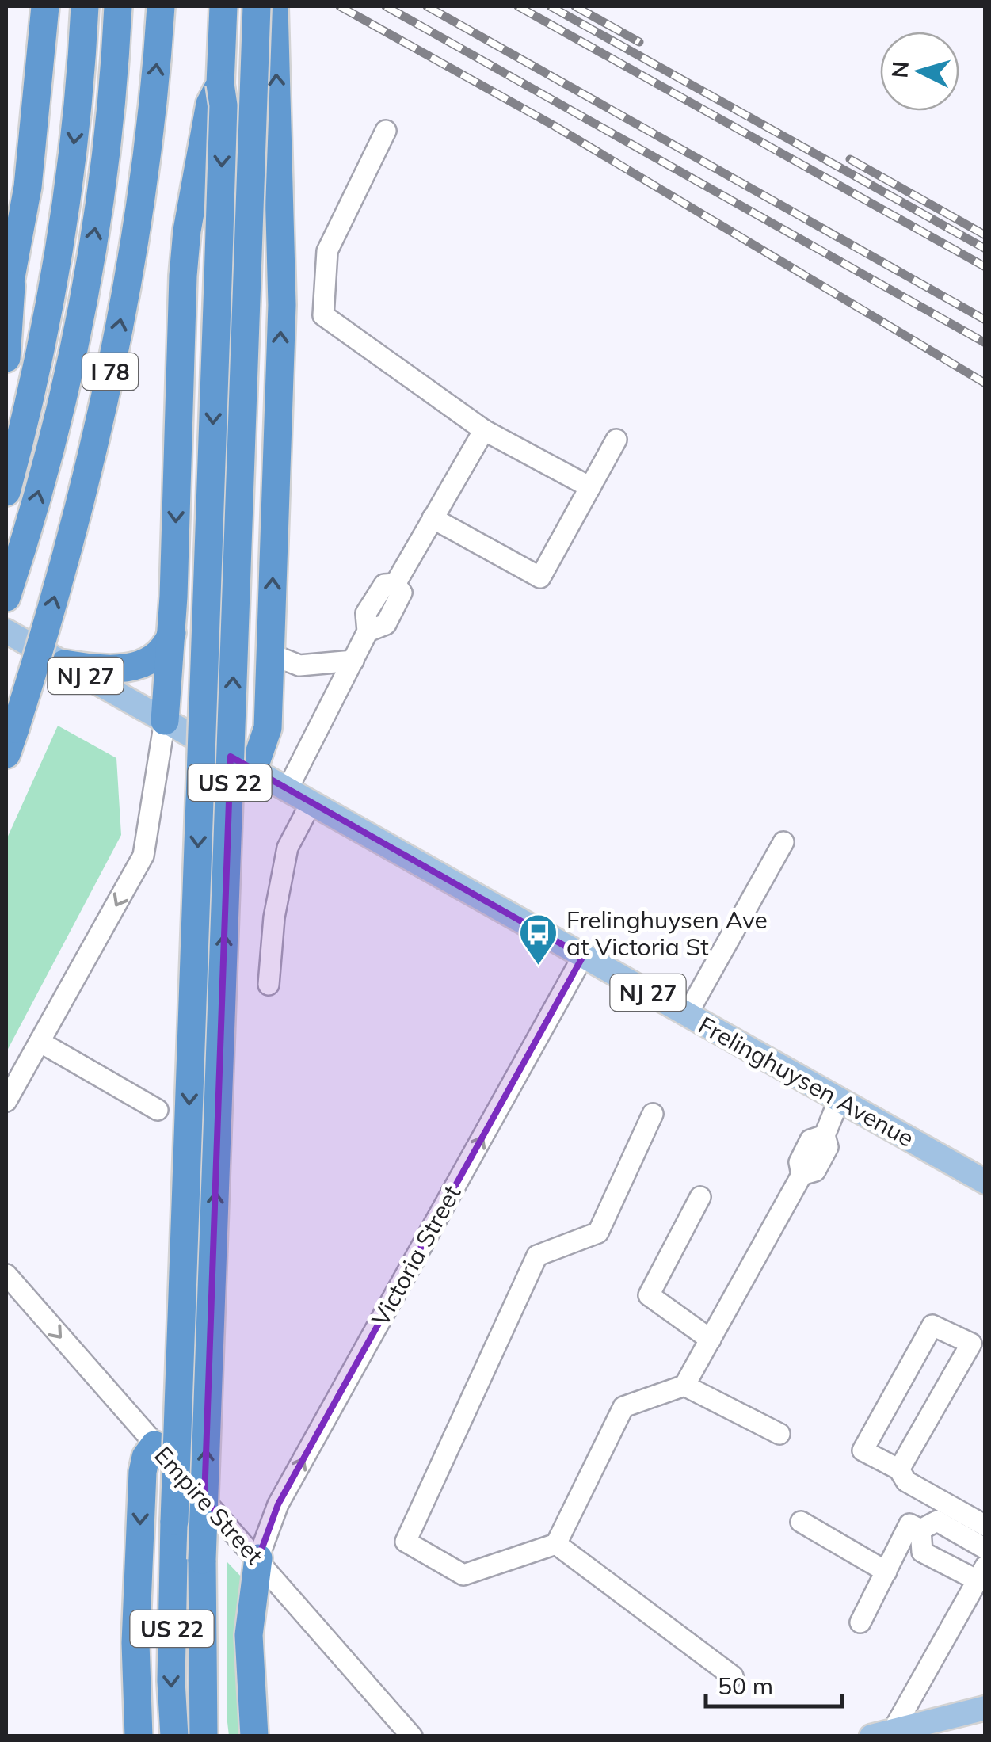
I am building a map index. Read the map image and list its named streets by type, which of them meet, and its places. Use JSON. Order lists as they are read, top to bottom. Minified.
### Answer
{"streets":{"highway":["I 78","US 22"],"main road":["NJ 27","Frelinghuysen Avenue"],"street":["Victoria Street","Empire Street"]},"crossings":[["Frelinghuysen Avenue","Victoria Street"],["Victoria Street","Empire Street"]],"one_way":["Victoria Street","Empire Street"],"places":{"bus stop":["Frelinghuysen Ave at Victoria St"]},"scale_bar":"50 m","north":"left"}
